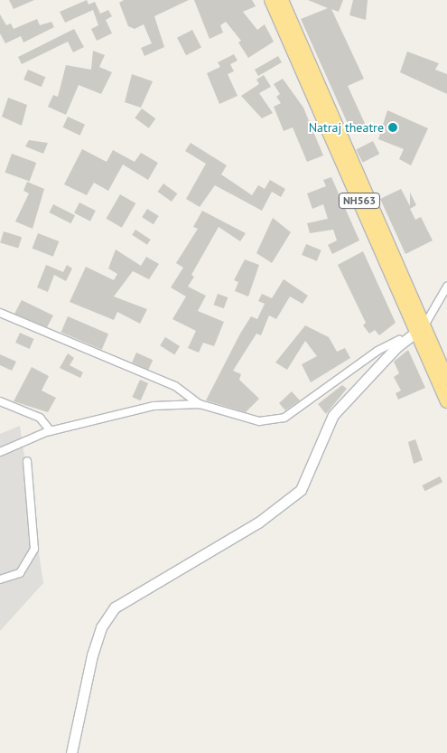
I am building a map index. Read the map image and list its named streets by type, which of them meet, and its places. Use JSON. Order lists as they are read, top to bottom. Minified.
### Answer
{"streets":{"highway":["NH563"]},"places":["Natraj theatre"]}
